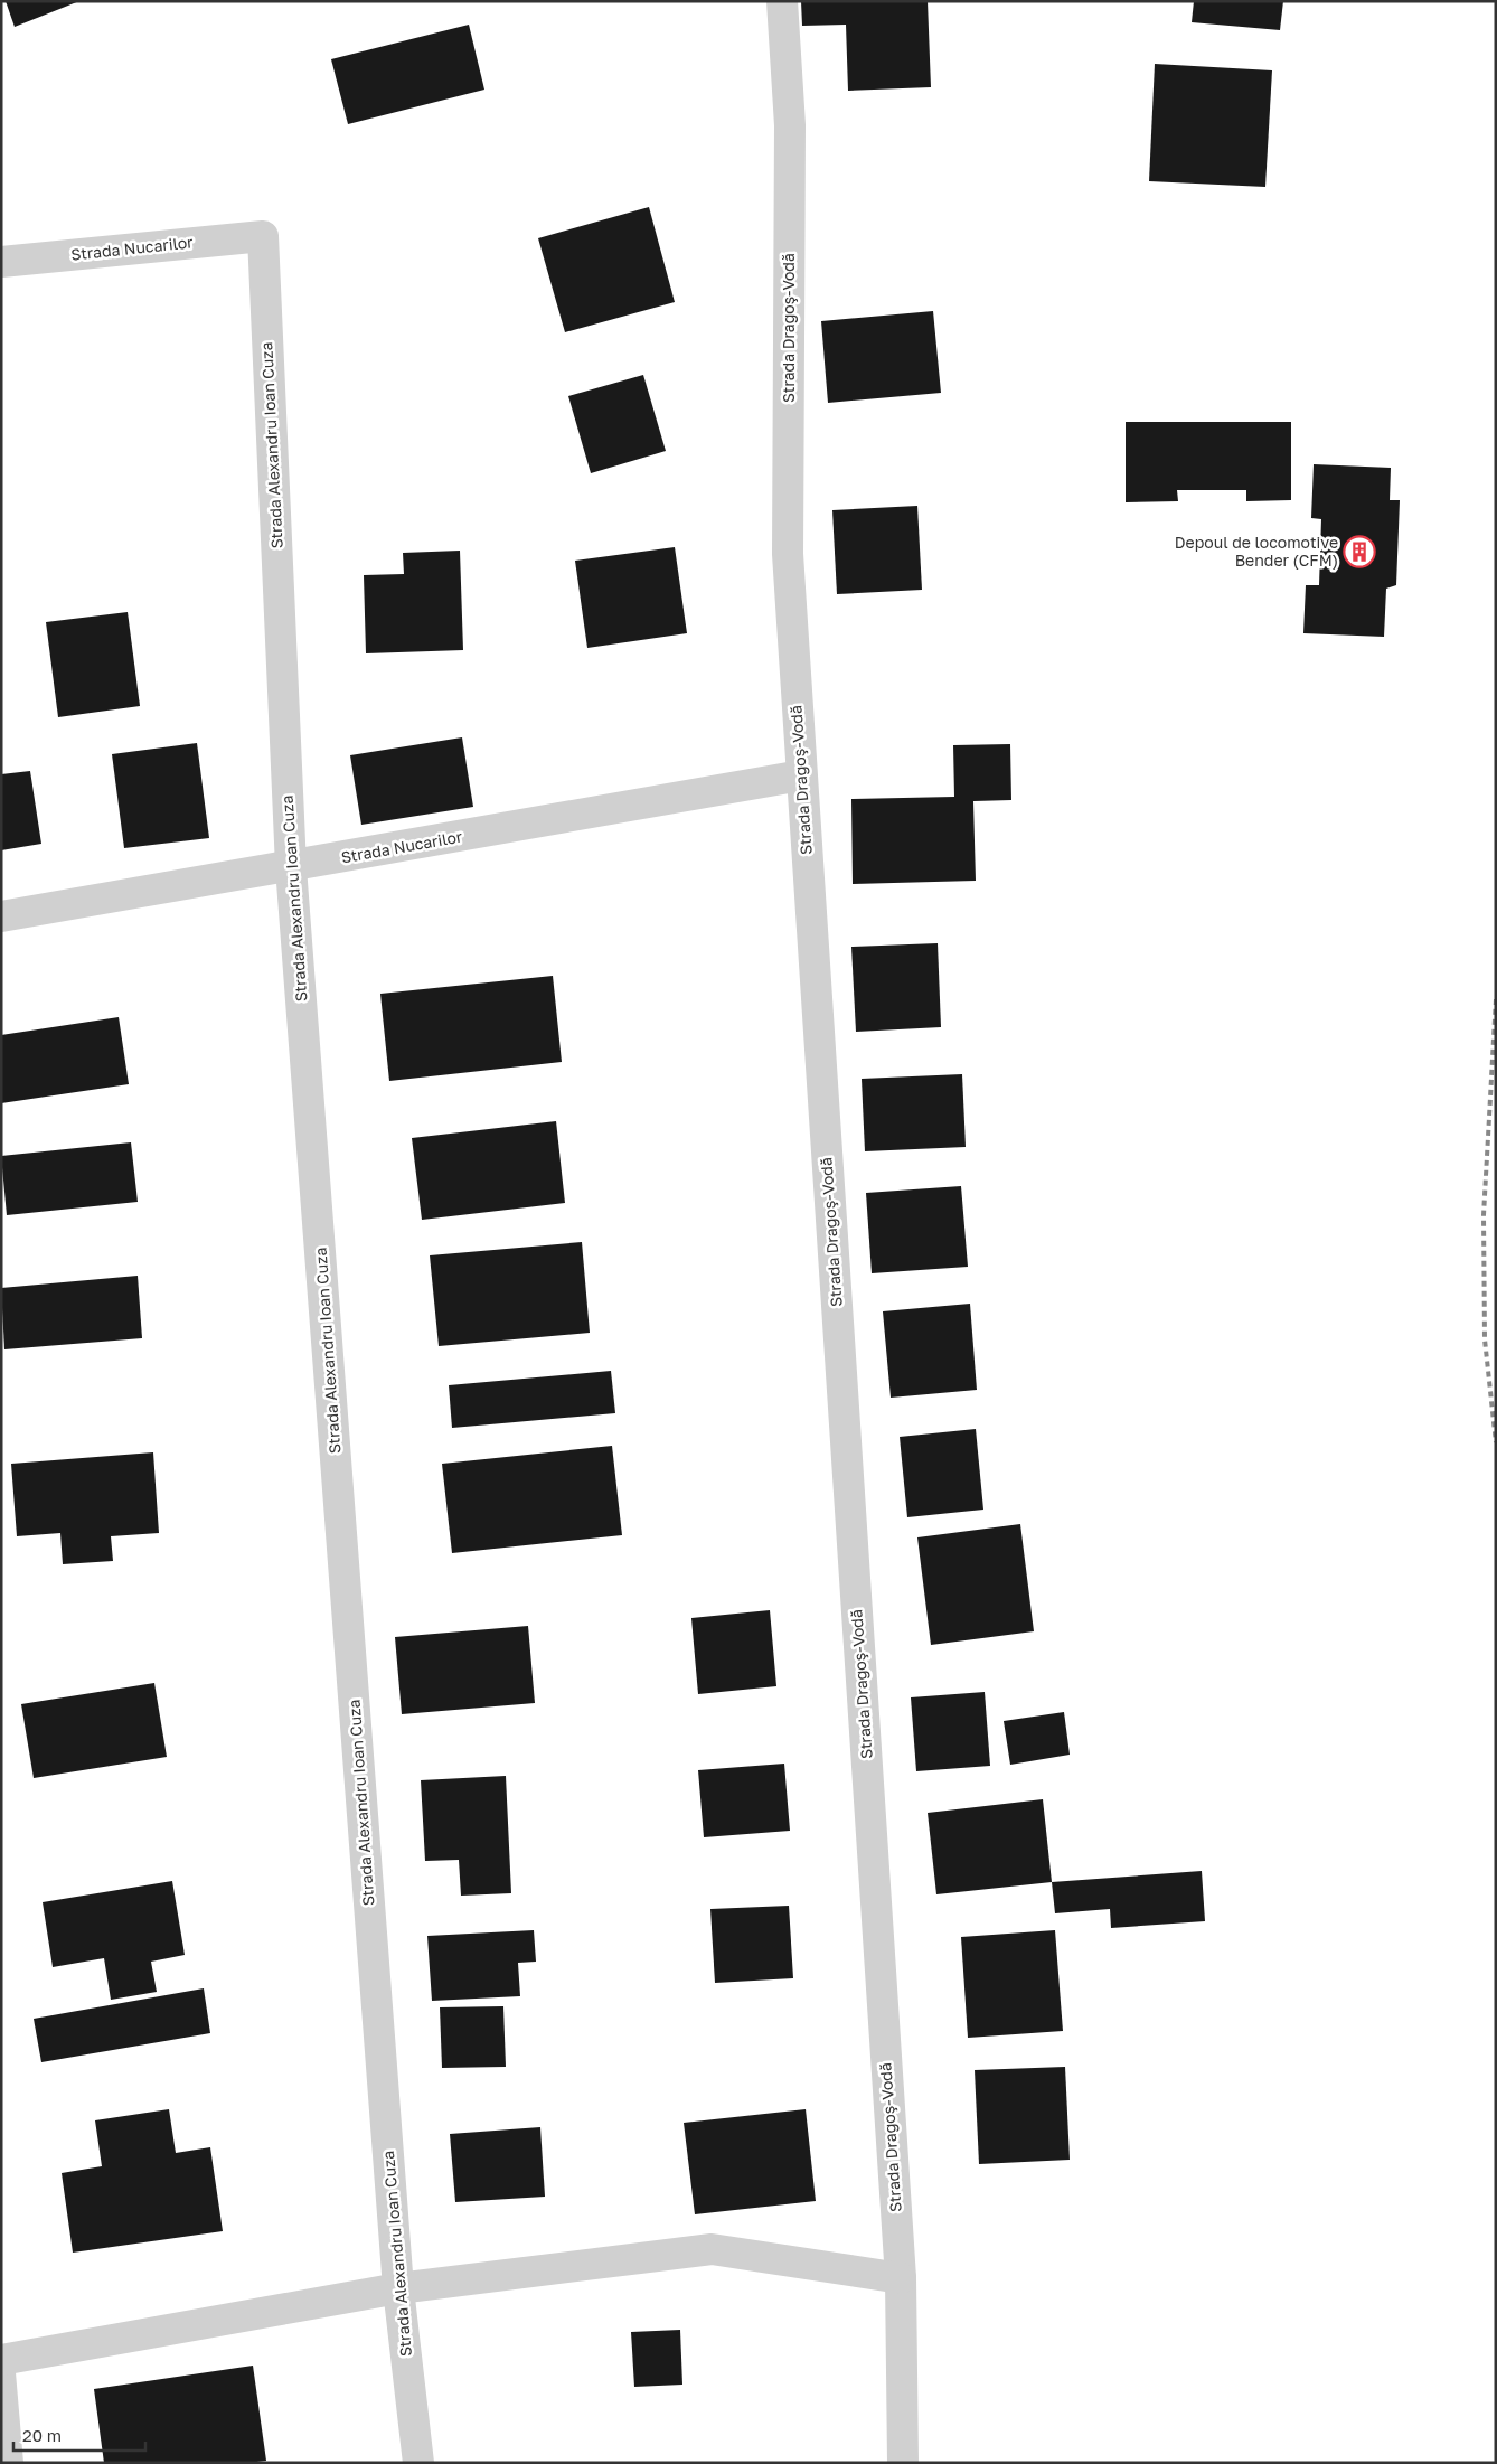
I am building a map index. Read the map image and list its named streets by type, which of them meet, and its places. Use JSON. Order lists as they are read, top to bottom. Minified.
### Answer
{"streets":{"street":["Strada Nucarilor","Strada Dragoş-Vodă","Strada Alexandru Ioan Cuza"]},"crossings":[["Strada Nucarilor","Strada Dragoş-Vodă"],["Strada Nucarilor","Strada Alexandru Ioan Cuza"]],"places":{"building":["Depoul de locomotive Bender (CFM)"]},"scale_bar":"20 m"}
